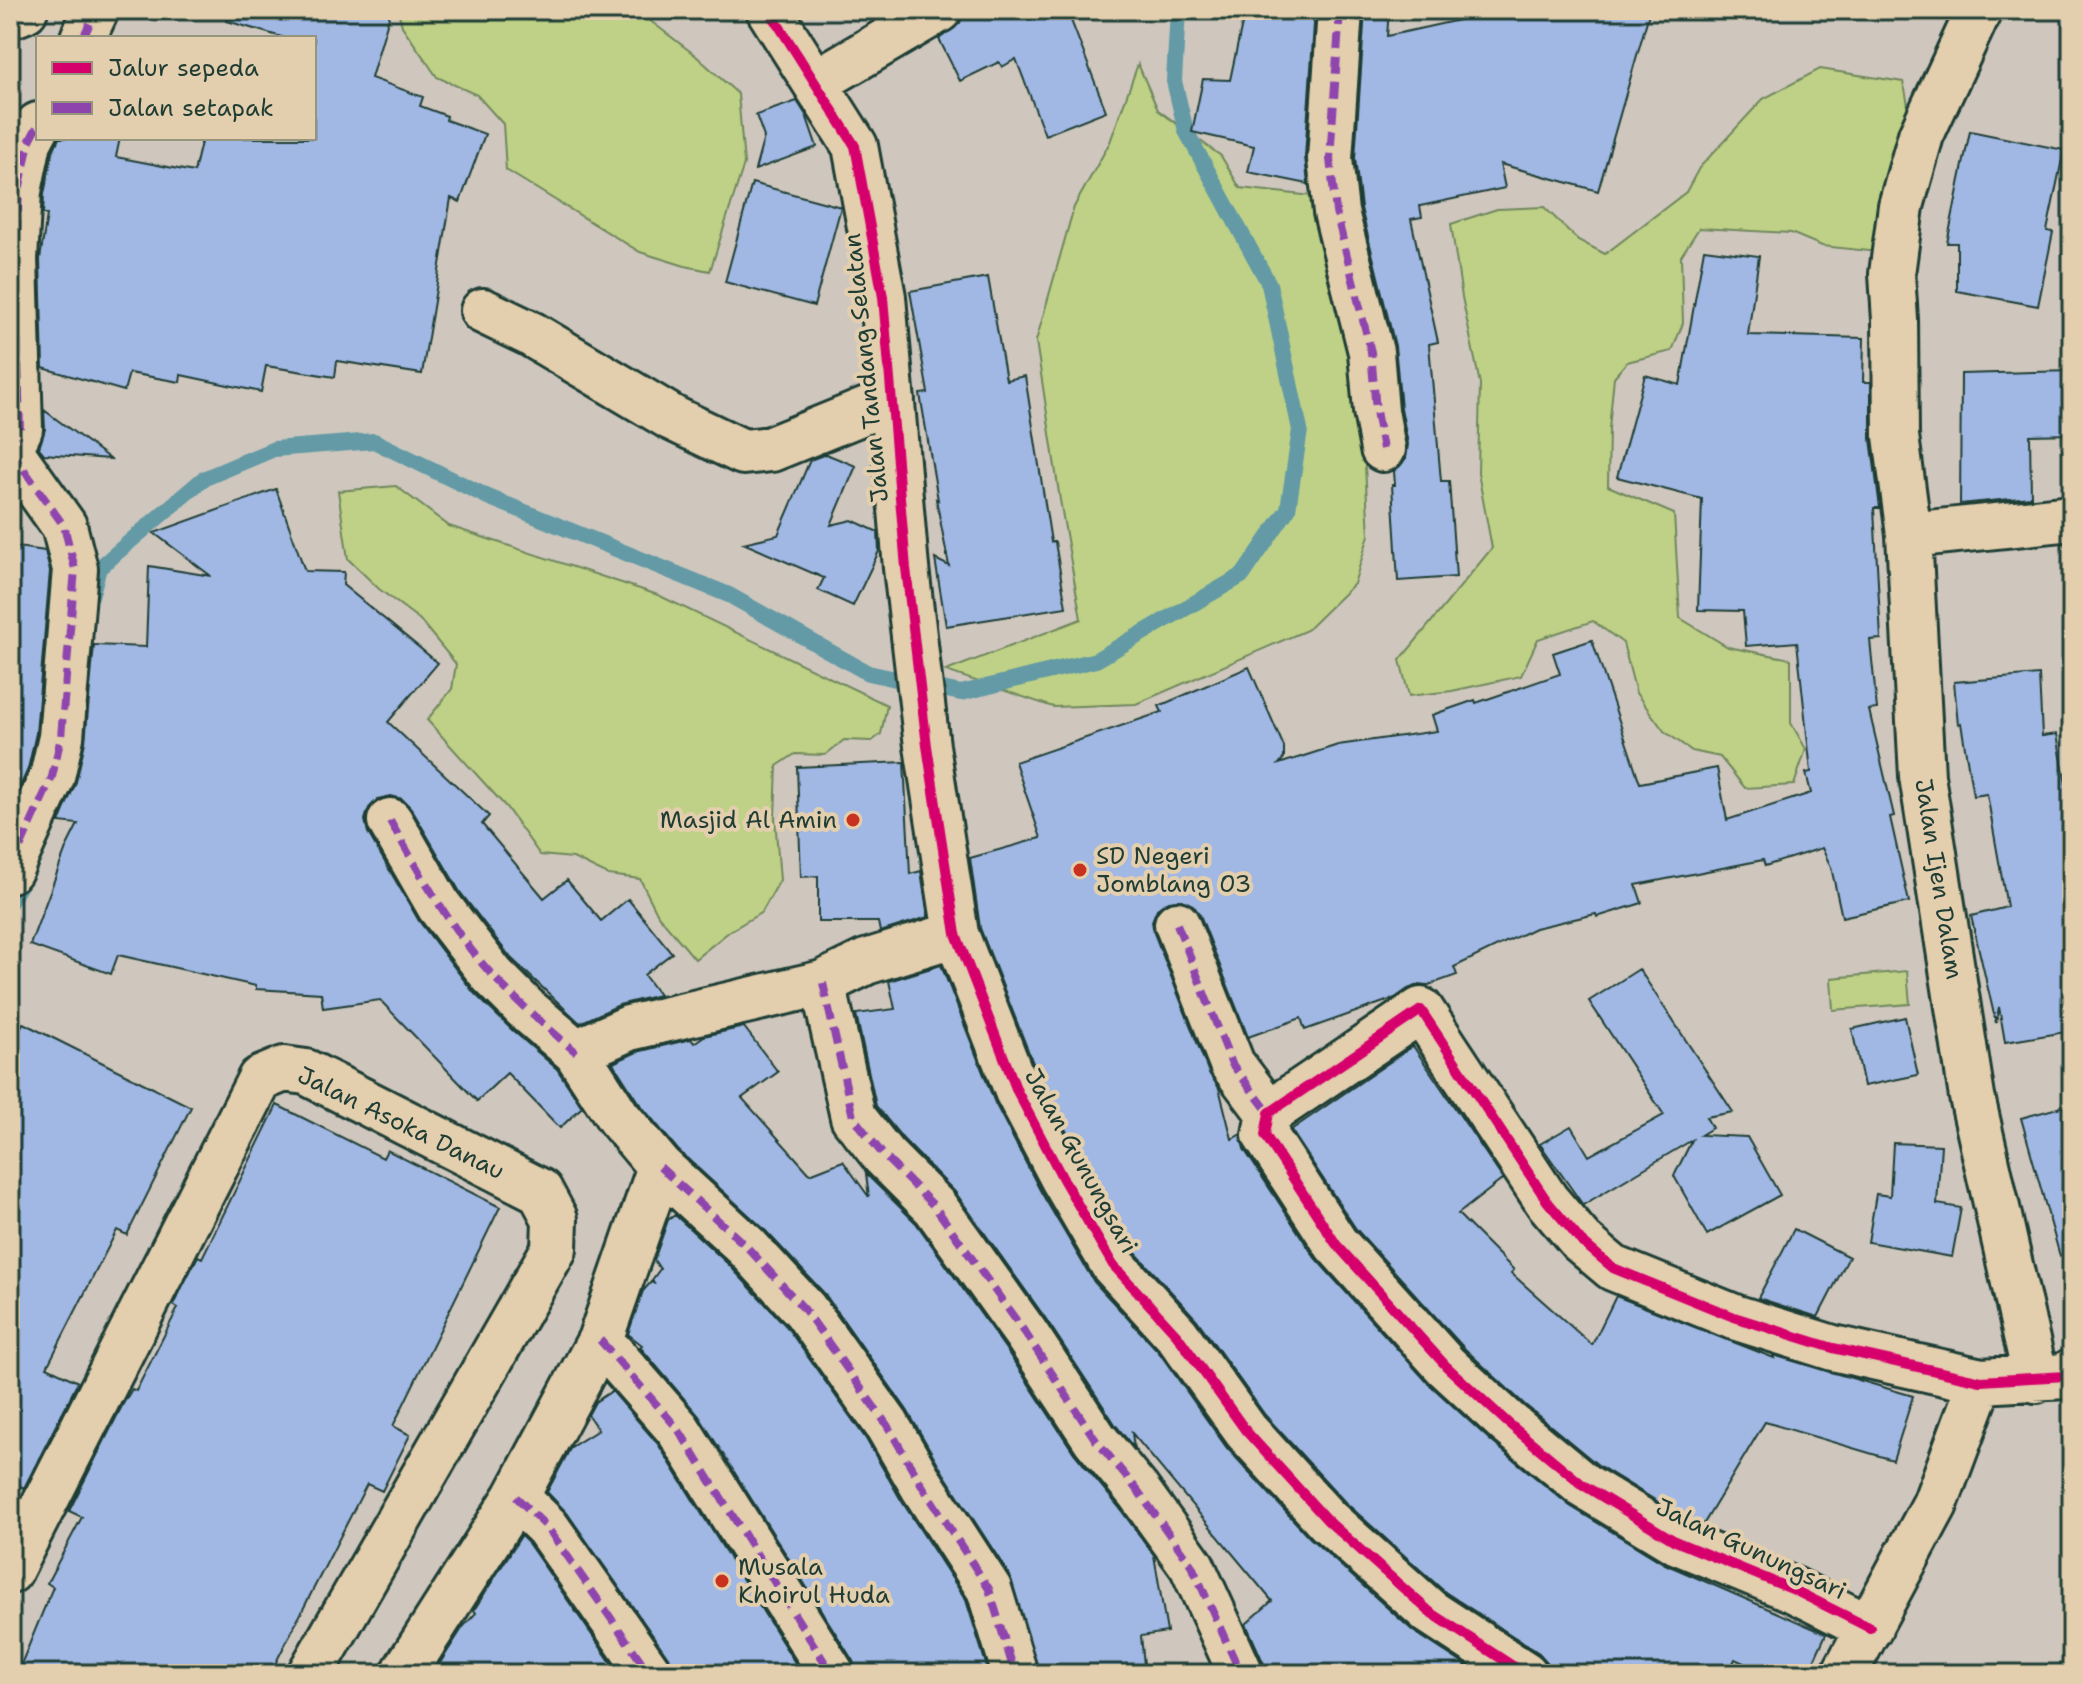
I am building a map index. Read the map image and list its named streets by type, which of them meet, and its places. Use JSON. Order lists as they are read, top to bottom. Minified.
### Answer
{"streets":{"street":["Jalan Tandang Selatan","Jalan Ijen Dalam","Jalan Asoka Danau","Jalan Gunungsari"]},"crossings":[["Jalan Tandang Selatan","Jalan Gunungsari"],["Jalan Ijen Dalam","Jalan Gunungsari"]],"places":["Masjid Al Amin","SD Negeri Jomblang 03","Musala Khoirul Huda"],"legend":["Jalur sepeda","Jalan setapak"]}
